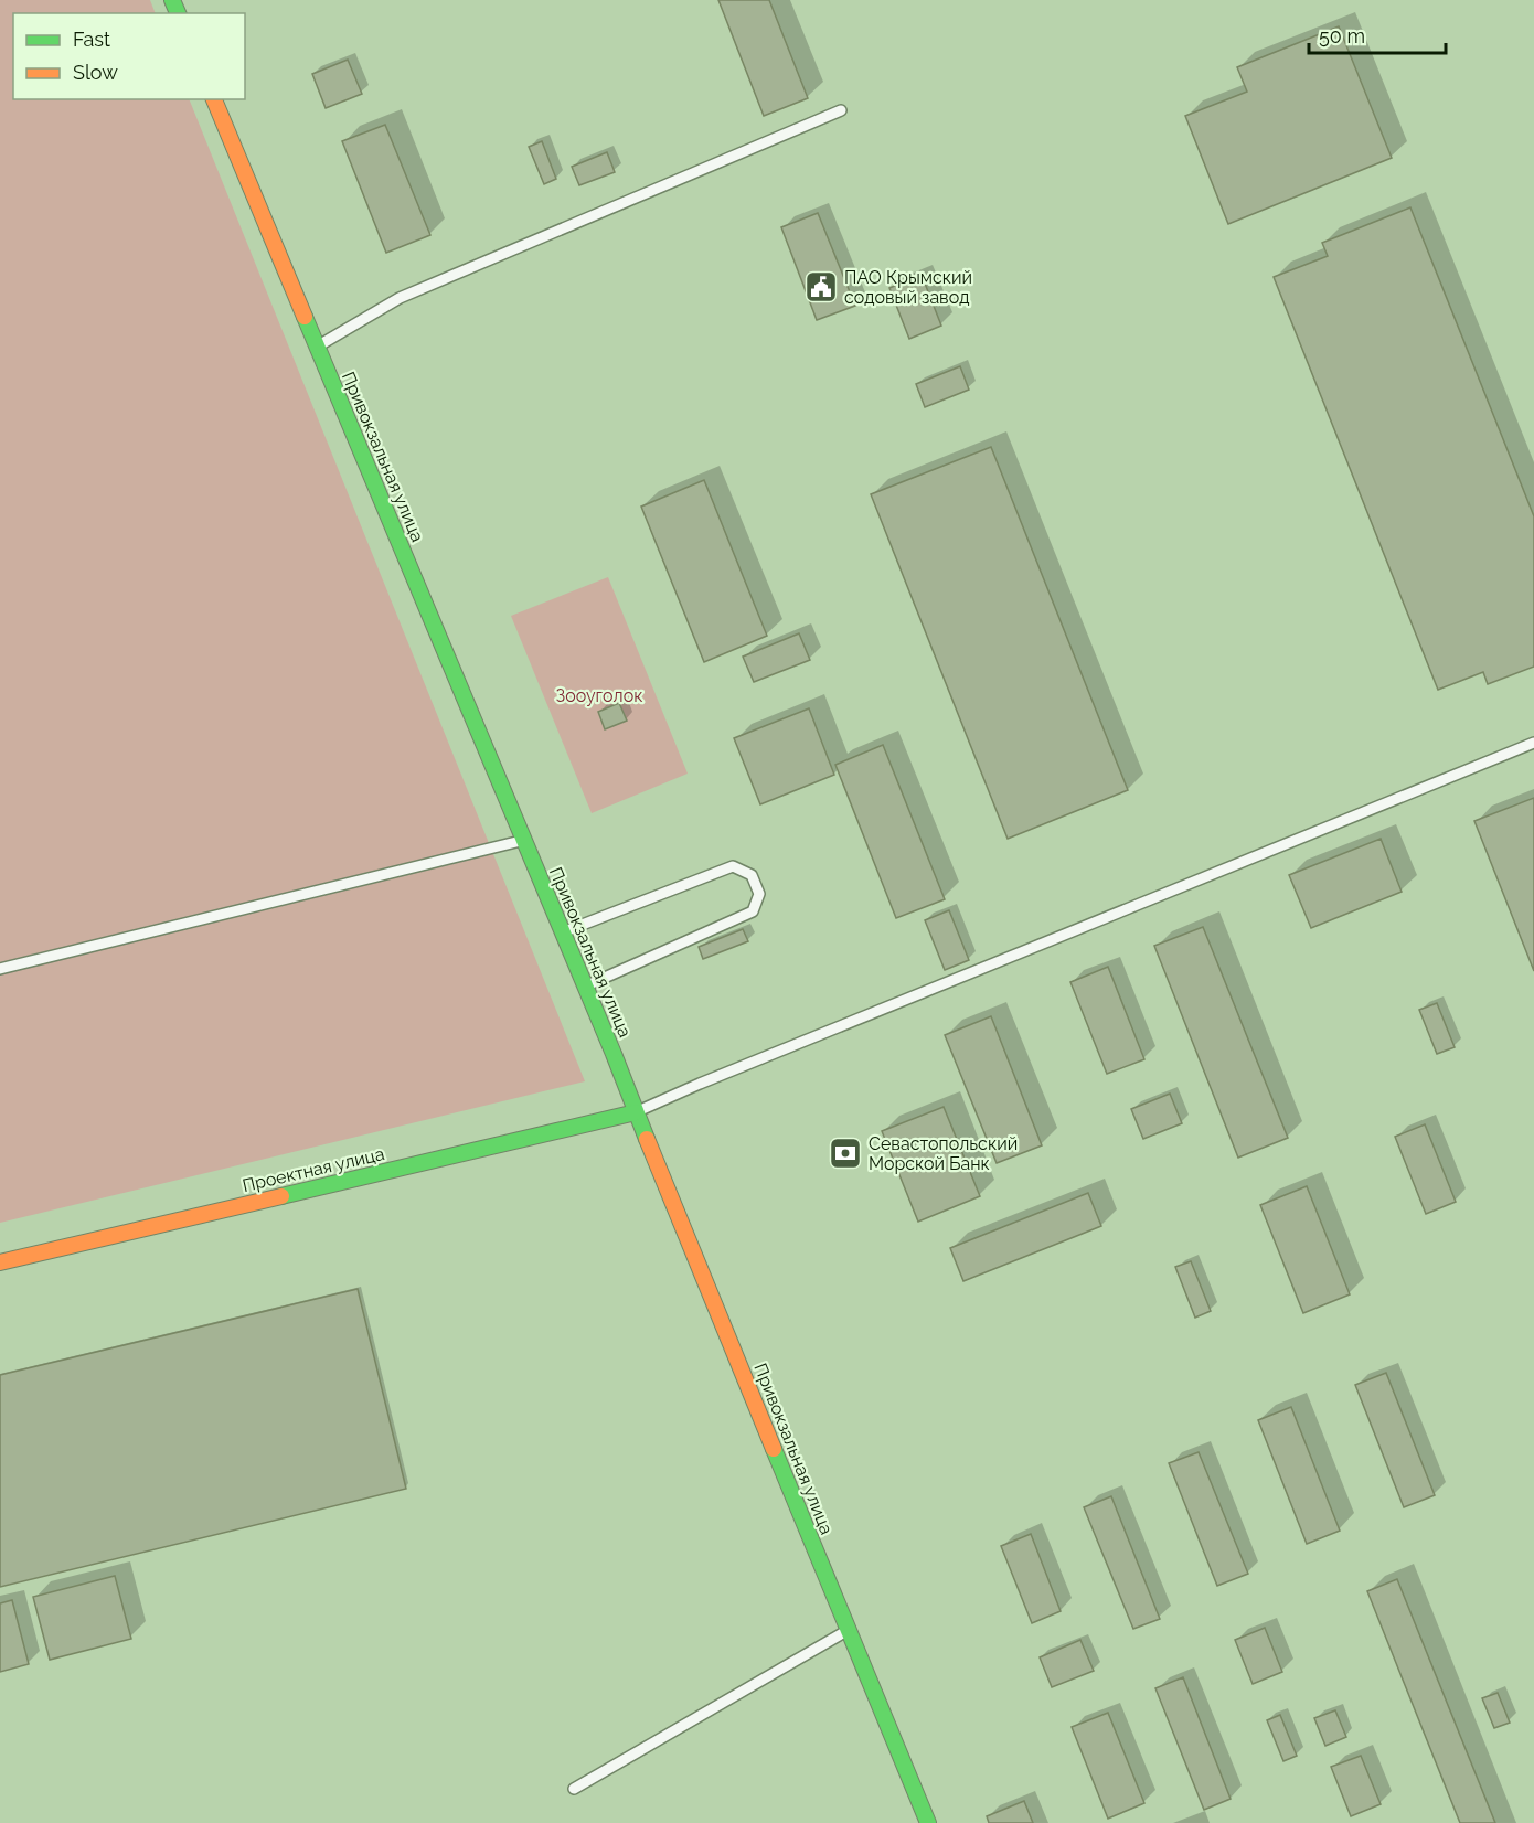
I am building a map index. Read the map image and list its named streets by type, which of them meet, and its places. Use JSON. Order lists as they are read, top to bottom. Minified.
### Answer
{"streets":{"main road":["Привокзальная улица","Проектная улица"]},"crossings":[["Привокзальная улица","Проектная улица"]],"parks":["Зооуголок"],"places":{"public building":["ПАО Крымский содовый завод"],"bank":["Севастопольский Морской Банк"]},"legend":["Fast","Slow"],"scale_bar":"50 m"}
